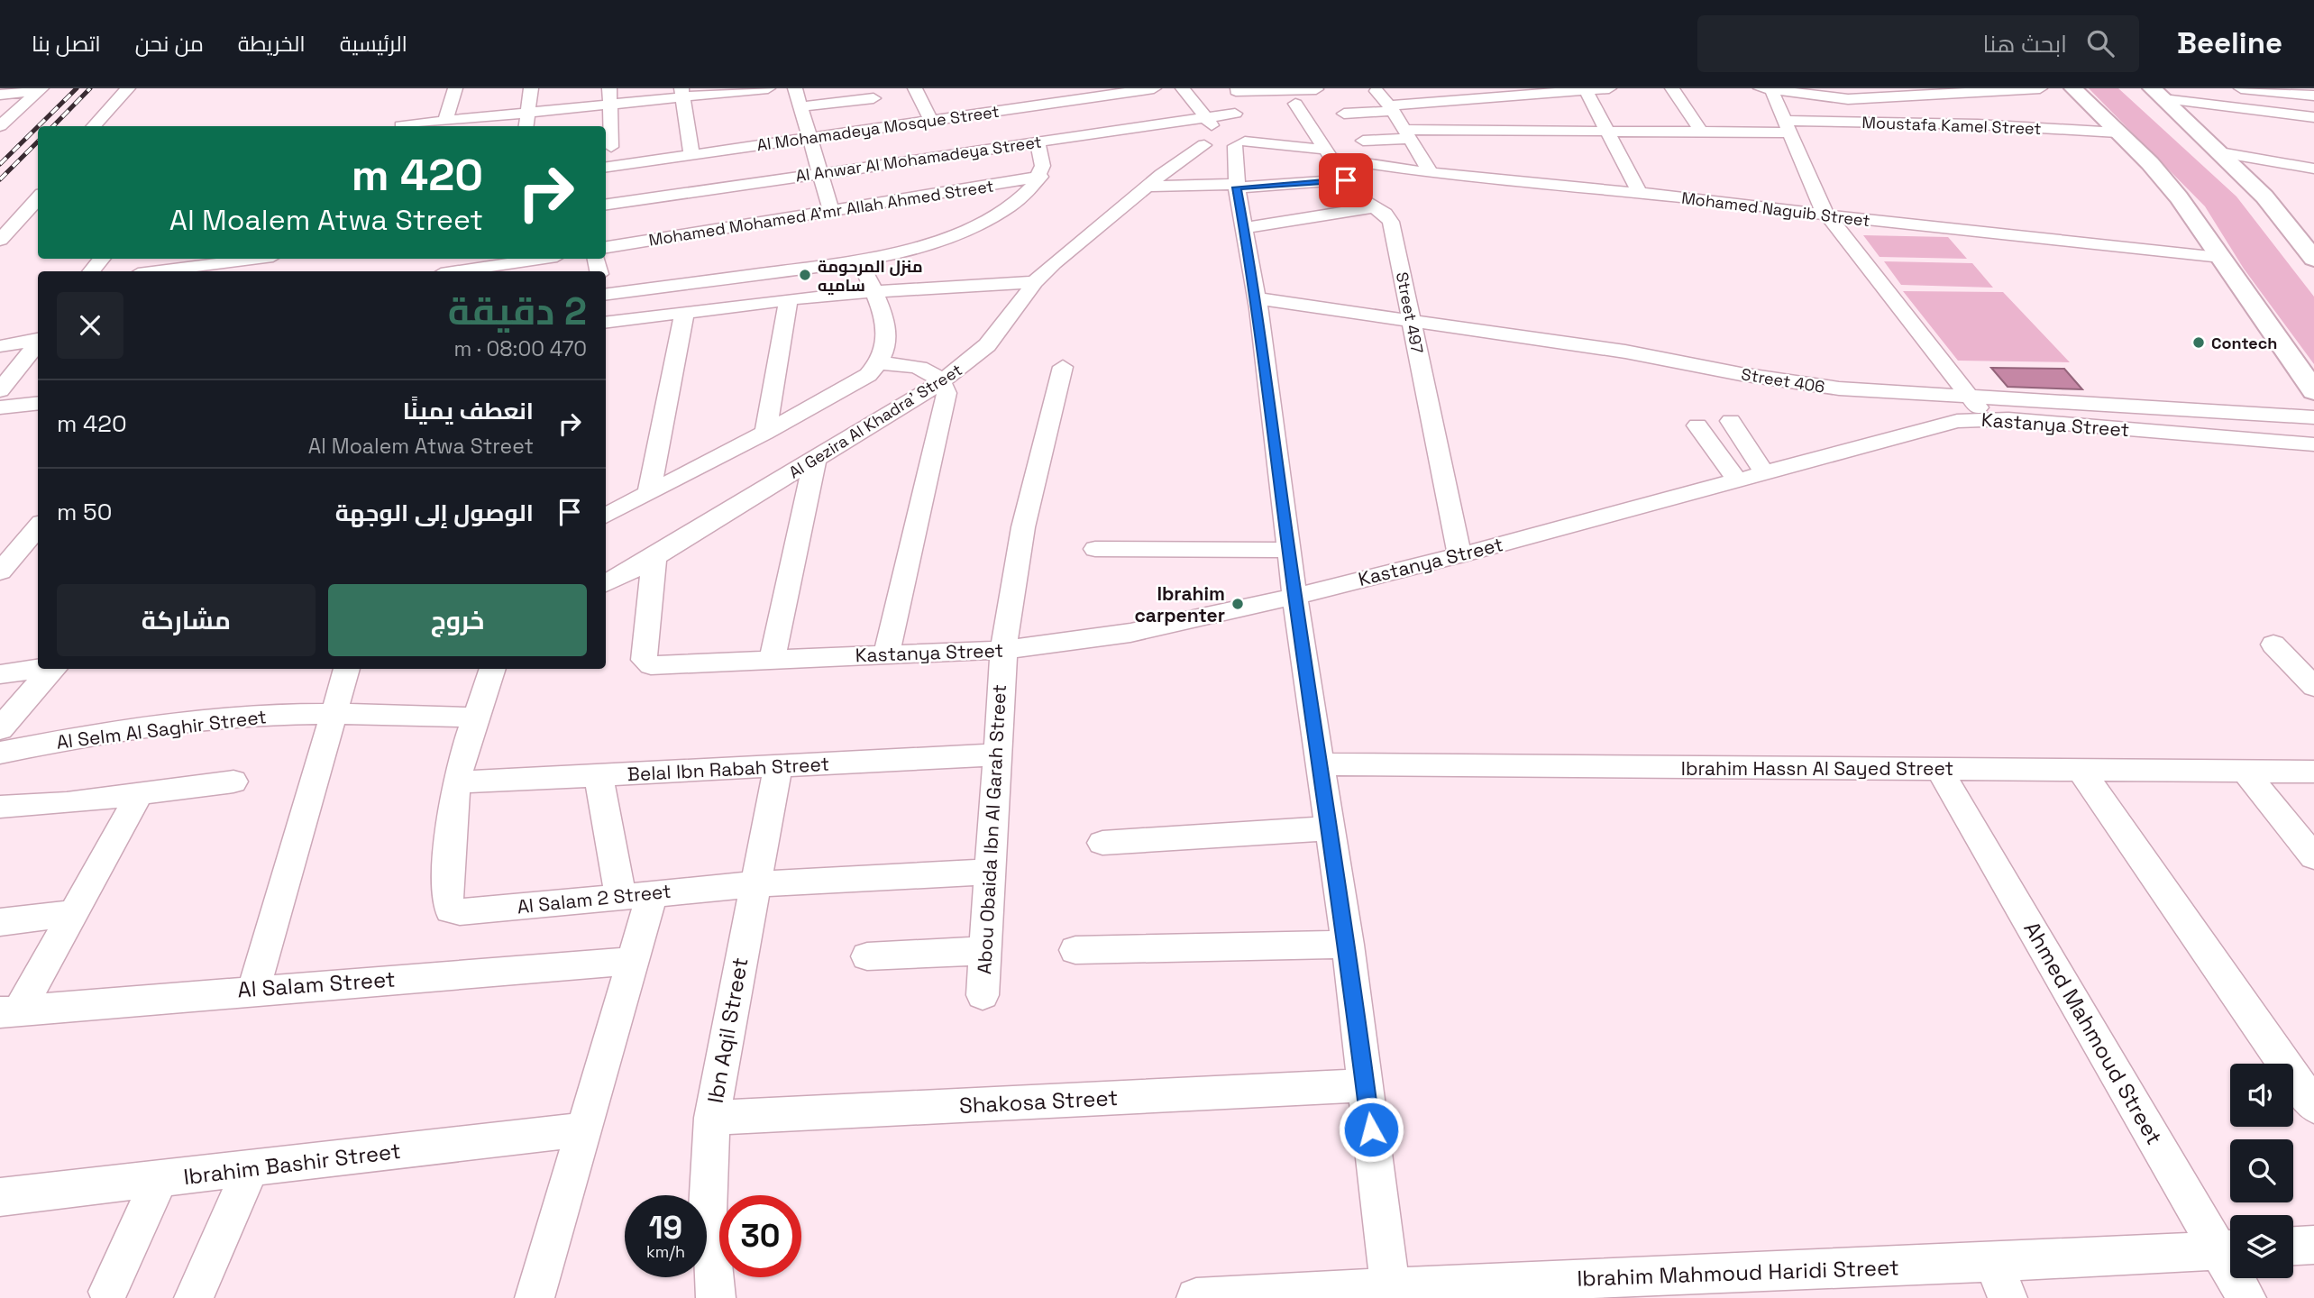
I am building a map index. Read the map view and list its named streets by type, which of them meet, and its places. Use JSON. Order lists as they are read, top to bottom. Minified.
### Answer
{"streets":{"street":["Moustafa Kamel Street","Al Mohamadeya Mosque Street","Al Anwar Al Mohamadeya Street","Mohamed Naguib Street","Mohamed Mohamed A'mr Allah Ahmed Street","Street 497","Street 406","Al Gezira Al Khadra' Street","Kastanya Street","Al Selm Al Saghir Street","Ibrahim Hassn Al Sayed Street","Belal Ibn Rabah Street","Abou Obaida Ibn Al Garah Street","Al Salam 2 Street","Al Salam Street","Ibn Aqil Street","Ahmed Mahmoud Street","Shakosa Street","Ibrahim Bashir Street","Ibrahim Mahmoud Haridi Street"]},"crossings":[["Al Anwar Al Mohamadeya Street","Mohamed Naguib Street"],["Mohamed Naguib Street","Street 497"],["Street 497","Street 406"],["Street 497","Kastanya Street"],["Al Gezira Al Khadra' Street","Kastanya Street"],["Kastanya Street","Abou Obaida Ibn Al Garah Street"],["Al Selm Al Saghir Street","Al Salam 2 Street"],["Ibrahim Hassn Al Sayed Street","Ahmed Mahmoud Street"],["Belal Ibn Rabah Street","Abou Obaida Ibn Al Garah Street"],["Belal Ibn Rabah Street","Al Salam 2 Street"],["Belal Ibn Rabah Street","Ibn Aqil Street"],["Abou Obaida Ibn Al Garah Street","Al Salam 2 Street"],["Al Salam 2 Street","Ibn Aqil Street"],["Ibn Aqil Street","Shakosa Street"],["Ahmed Mahmoud Street","Ibrahim Mahmoud Haridi Street"]],"places":["منزل المرحومة ساميه","Contech","Ibrahim carpenter"],"page":{"header":"Beeline","search":"ابحث هنا","nav":["الرئيسية","الخريطة","من نحن","اتصل بنا"],"turn":["420 m","Al Moalem Atwa Street"],"heading":["2 دقيقة","470 m · 08:00"],"list":[{"name":"انعطف يمينًا","note":"Al Moalem Atwa Street","value":"420 m"},{"name":"الوصول إلى الوجهة","value":"50 m"}],"buttons":["خروج","مشاركة"],"speed":"19 km/h","limit":"30"}}
